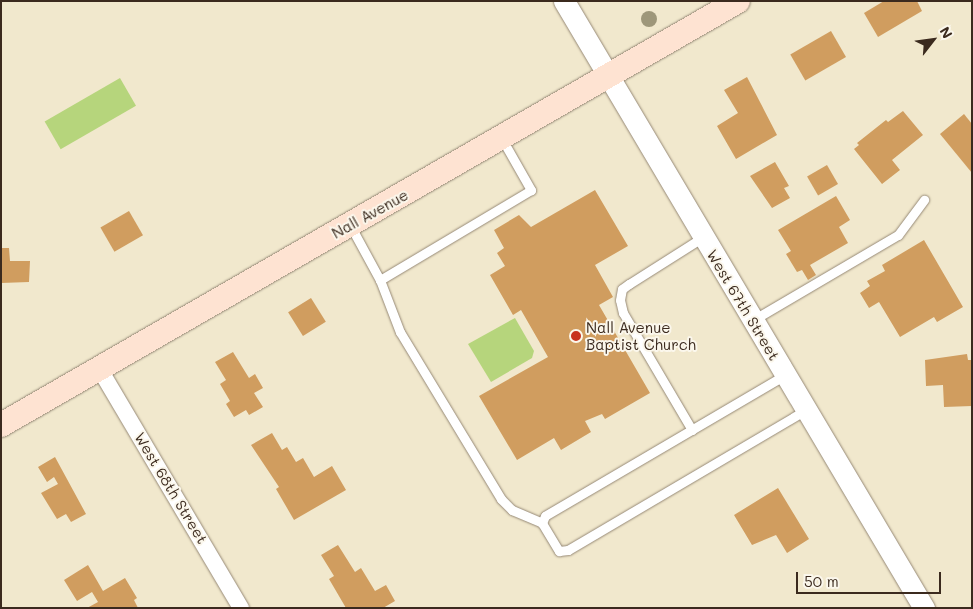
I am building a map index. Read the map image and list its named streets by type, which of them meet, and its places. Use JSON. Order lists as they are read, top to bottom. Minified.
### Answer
{"streets":{"main road":["Nall Avenue"],"street":["West 67th Street","West 68th Street"]},"crossings":[["Nall Avenue","West 67th Street"],["Nall Avenue","West 68th Street"]],"places":["Nall Avenue Baptist Church"],"scale_bar":"50 m","north":"top right"}
